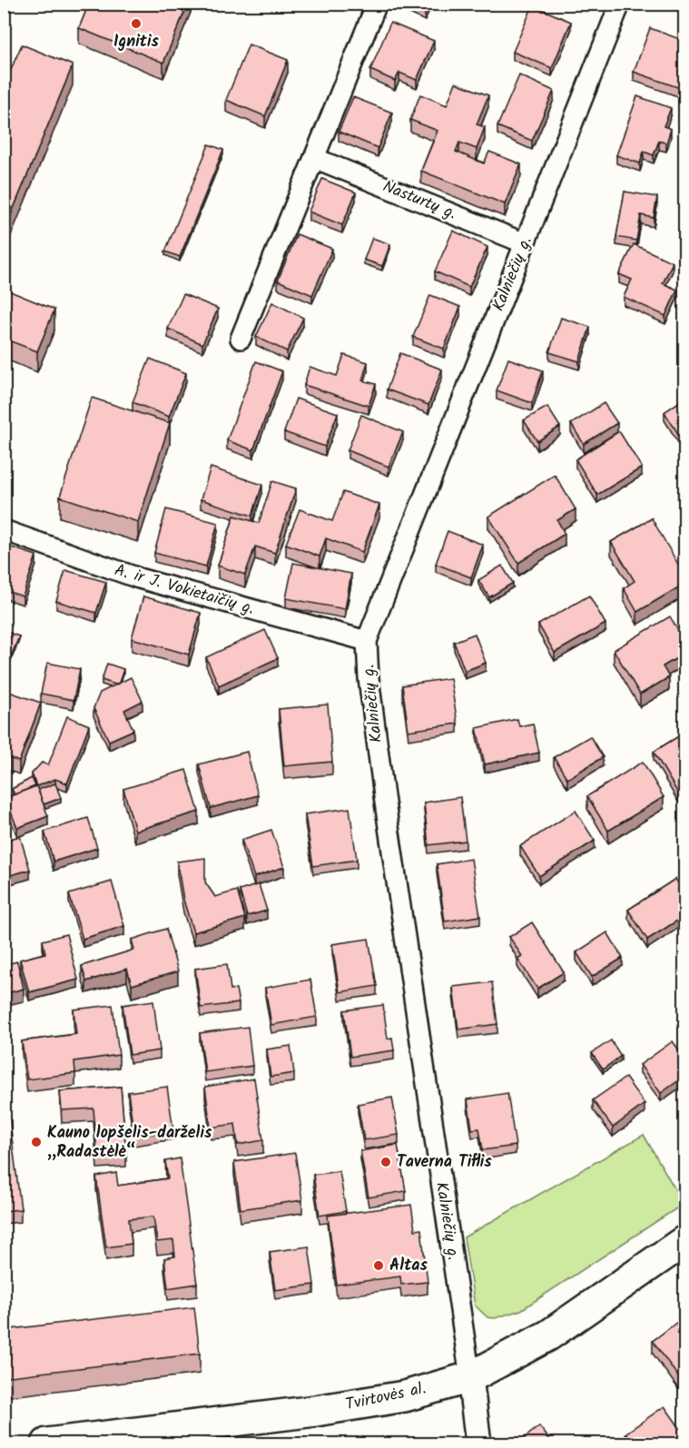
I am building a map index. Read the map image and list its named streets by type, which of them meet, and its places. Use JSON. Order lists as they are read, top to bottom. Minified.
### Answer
{"streets":{"main road":["Tvirtovės al."],"street":["Nasturtų g.","Kalniečių g.","A. ir J. Vokietaičių g."]},"crossings":[["Nasturtų g.","Kalniečių g."],["Kalniečių g.","A. ir J. Vokietaičių g."],["Kalniečių g.","Tvirtovės al."]],"places":["Ignitis","Kauno lopšelis-darželis „Radastėlė“","Taverna Tiflis","Altas"]}
